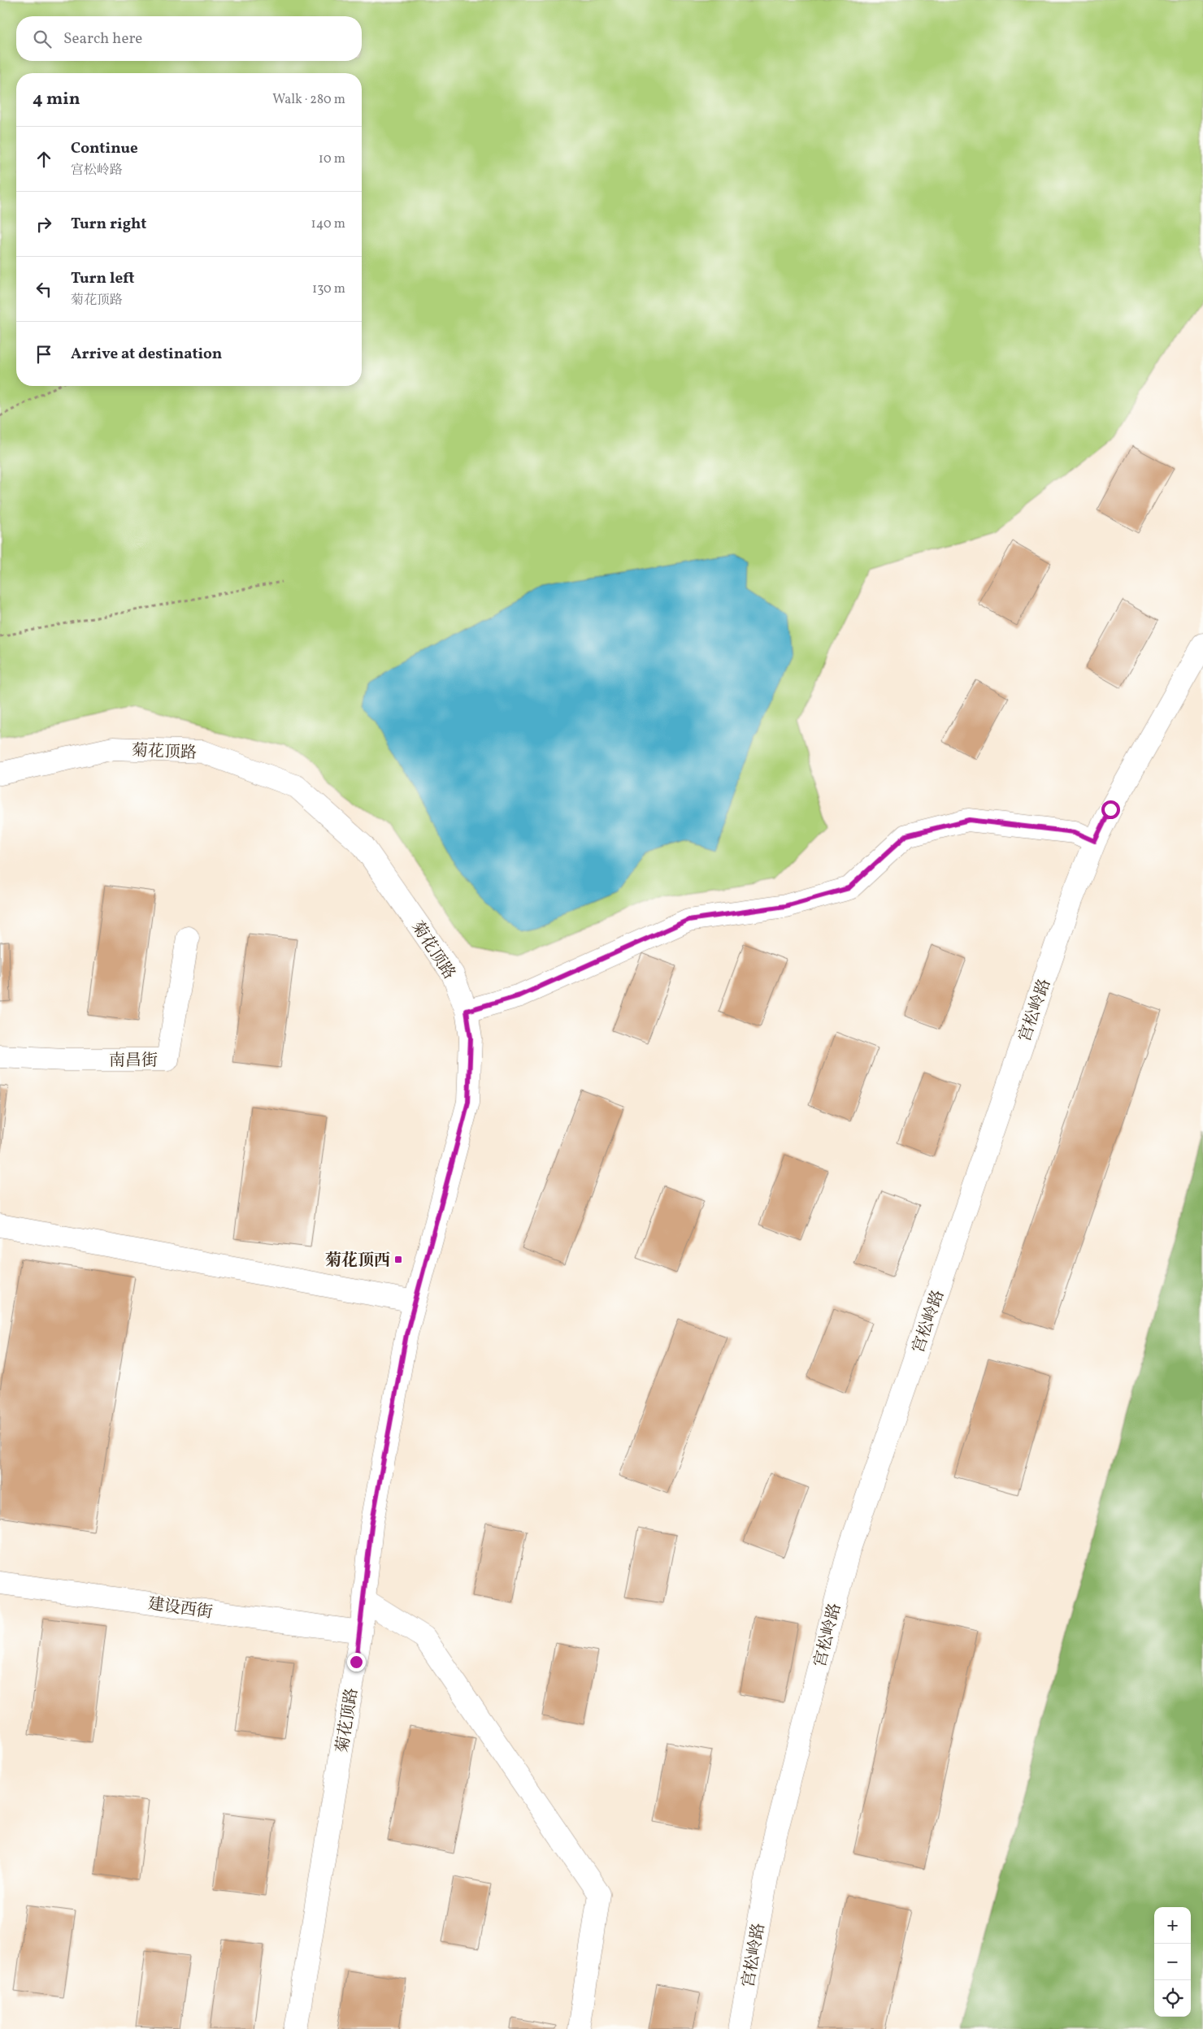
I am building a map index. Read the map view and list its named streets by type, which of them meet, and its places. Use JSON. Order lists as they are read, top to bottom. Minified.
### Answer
{"streets":{"street":["菊花顶路","宫松岭路","南昌街","建设西街"]},"crossings":[["菊花顶路","建设西街"]],"places":{"transit":["菊花顶西"]},"page":{"search":"Search here","heading":["4 min","Walk · 280 m"],"list":[["Continue","宫松岭路","10 m"],["Turn right","140 m"],["Turn left","菊花顶路","130 m"],"Arrive at destination"],"map_buttons":["+","−"]}}
